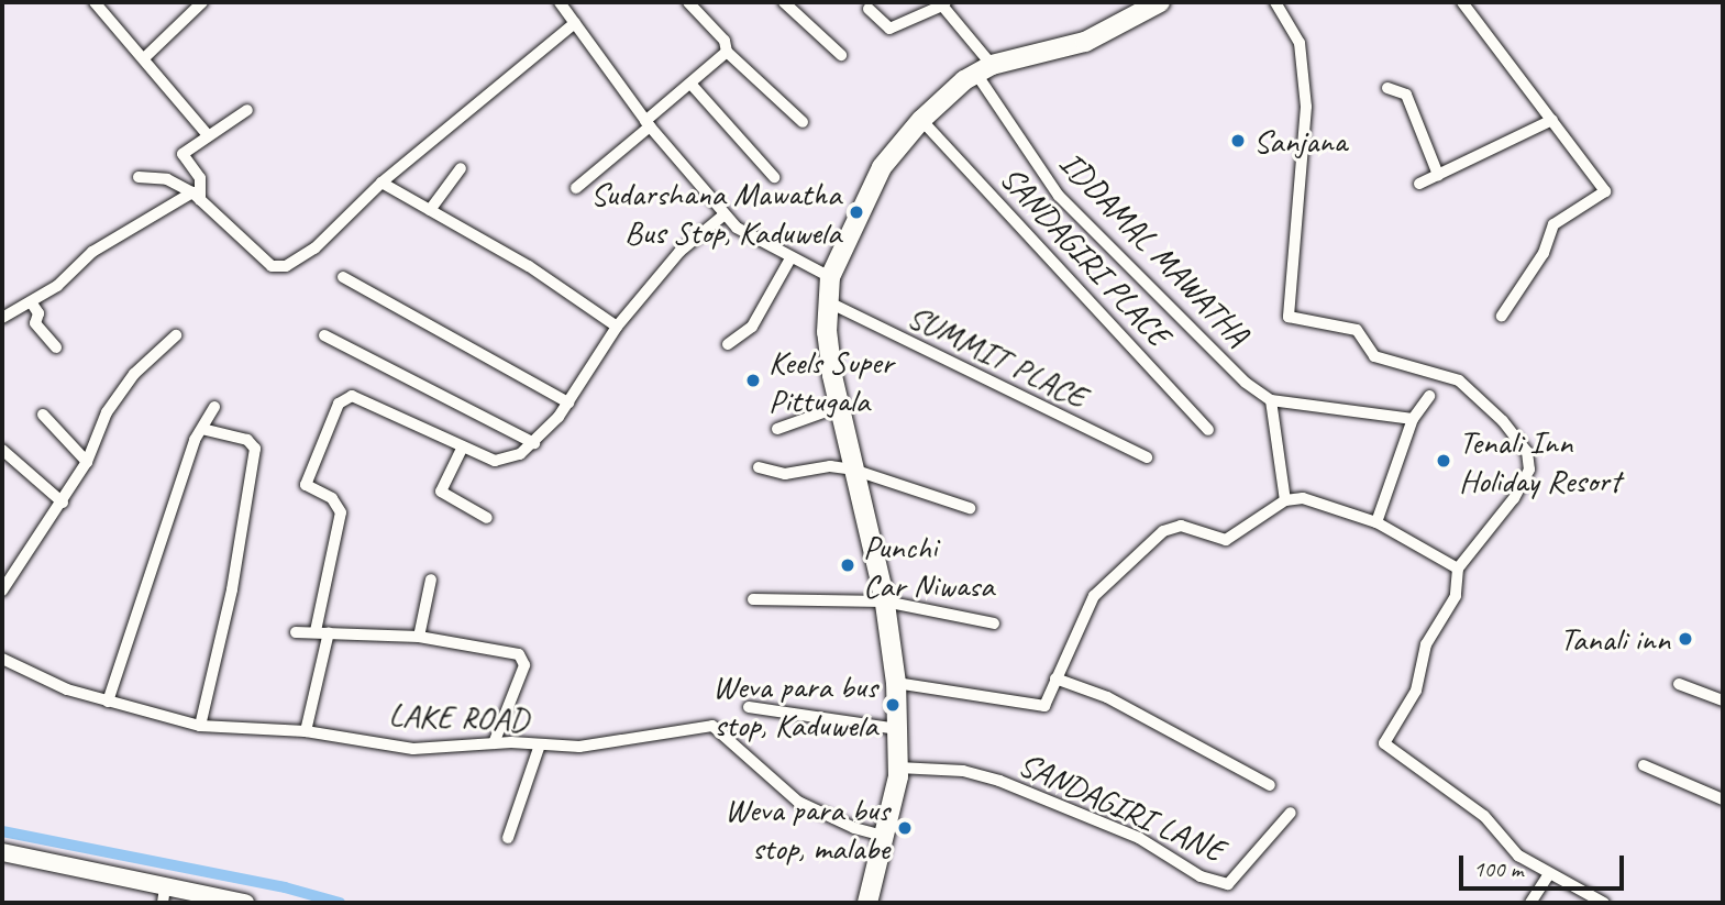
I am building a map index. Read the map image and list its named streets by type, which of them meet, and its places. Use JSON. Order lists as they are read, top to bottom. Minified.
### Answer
{"streets":{"street":["IDDAMAL MAWATHA","SANDAGIRI PLACE","SUMMIT PLACE","LAKE ROAD","SANDAGIRI LANE"]},"places":["Sanjana","Sudarshana Mawatha Bus Stop, Kaduwela","Keels Super Pittugala","Tenali Inn Holiday Resort","Punchi Car Niwasa","Tanali inn","Weva para bus stop, Kaduwela","Weva para bus stop, malabe"],"scale_bar":"100 m"}
